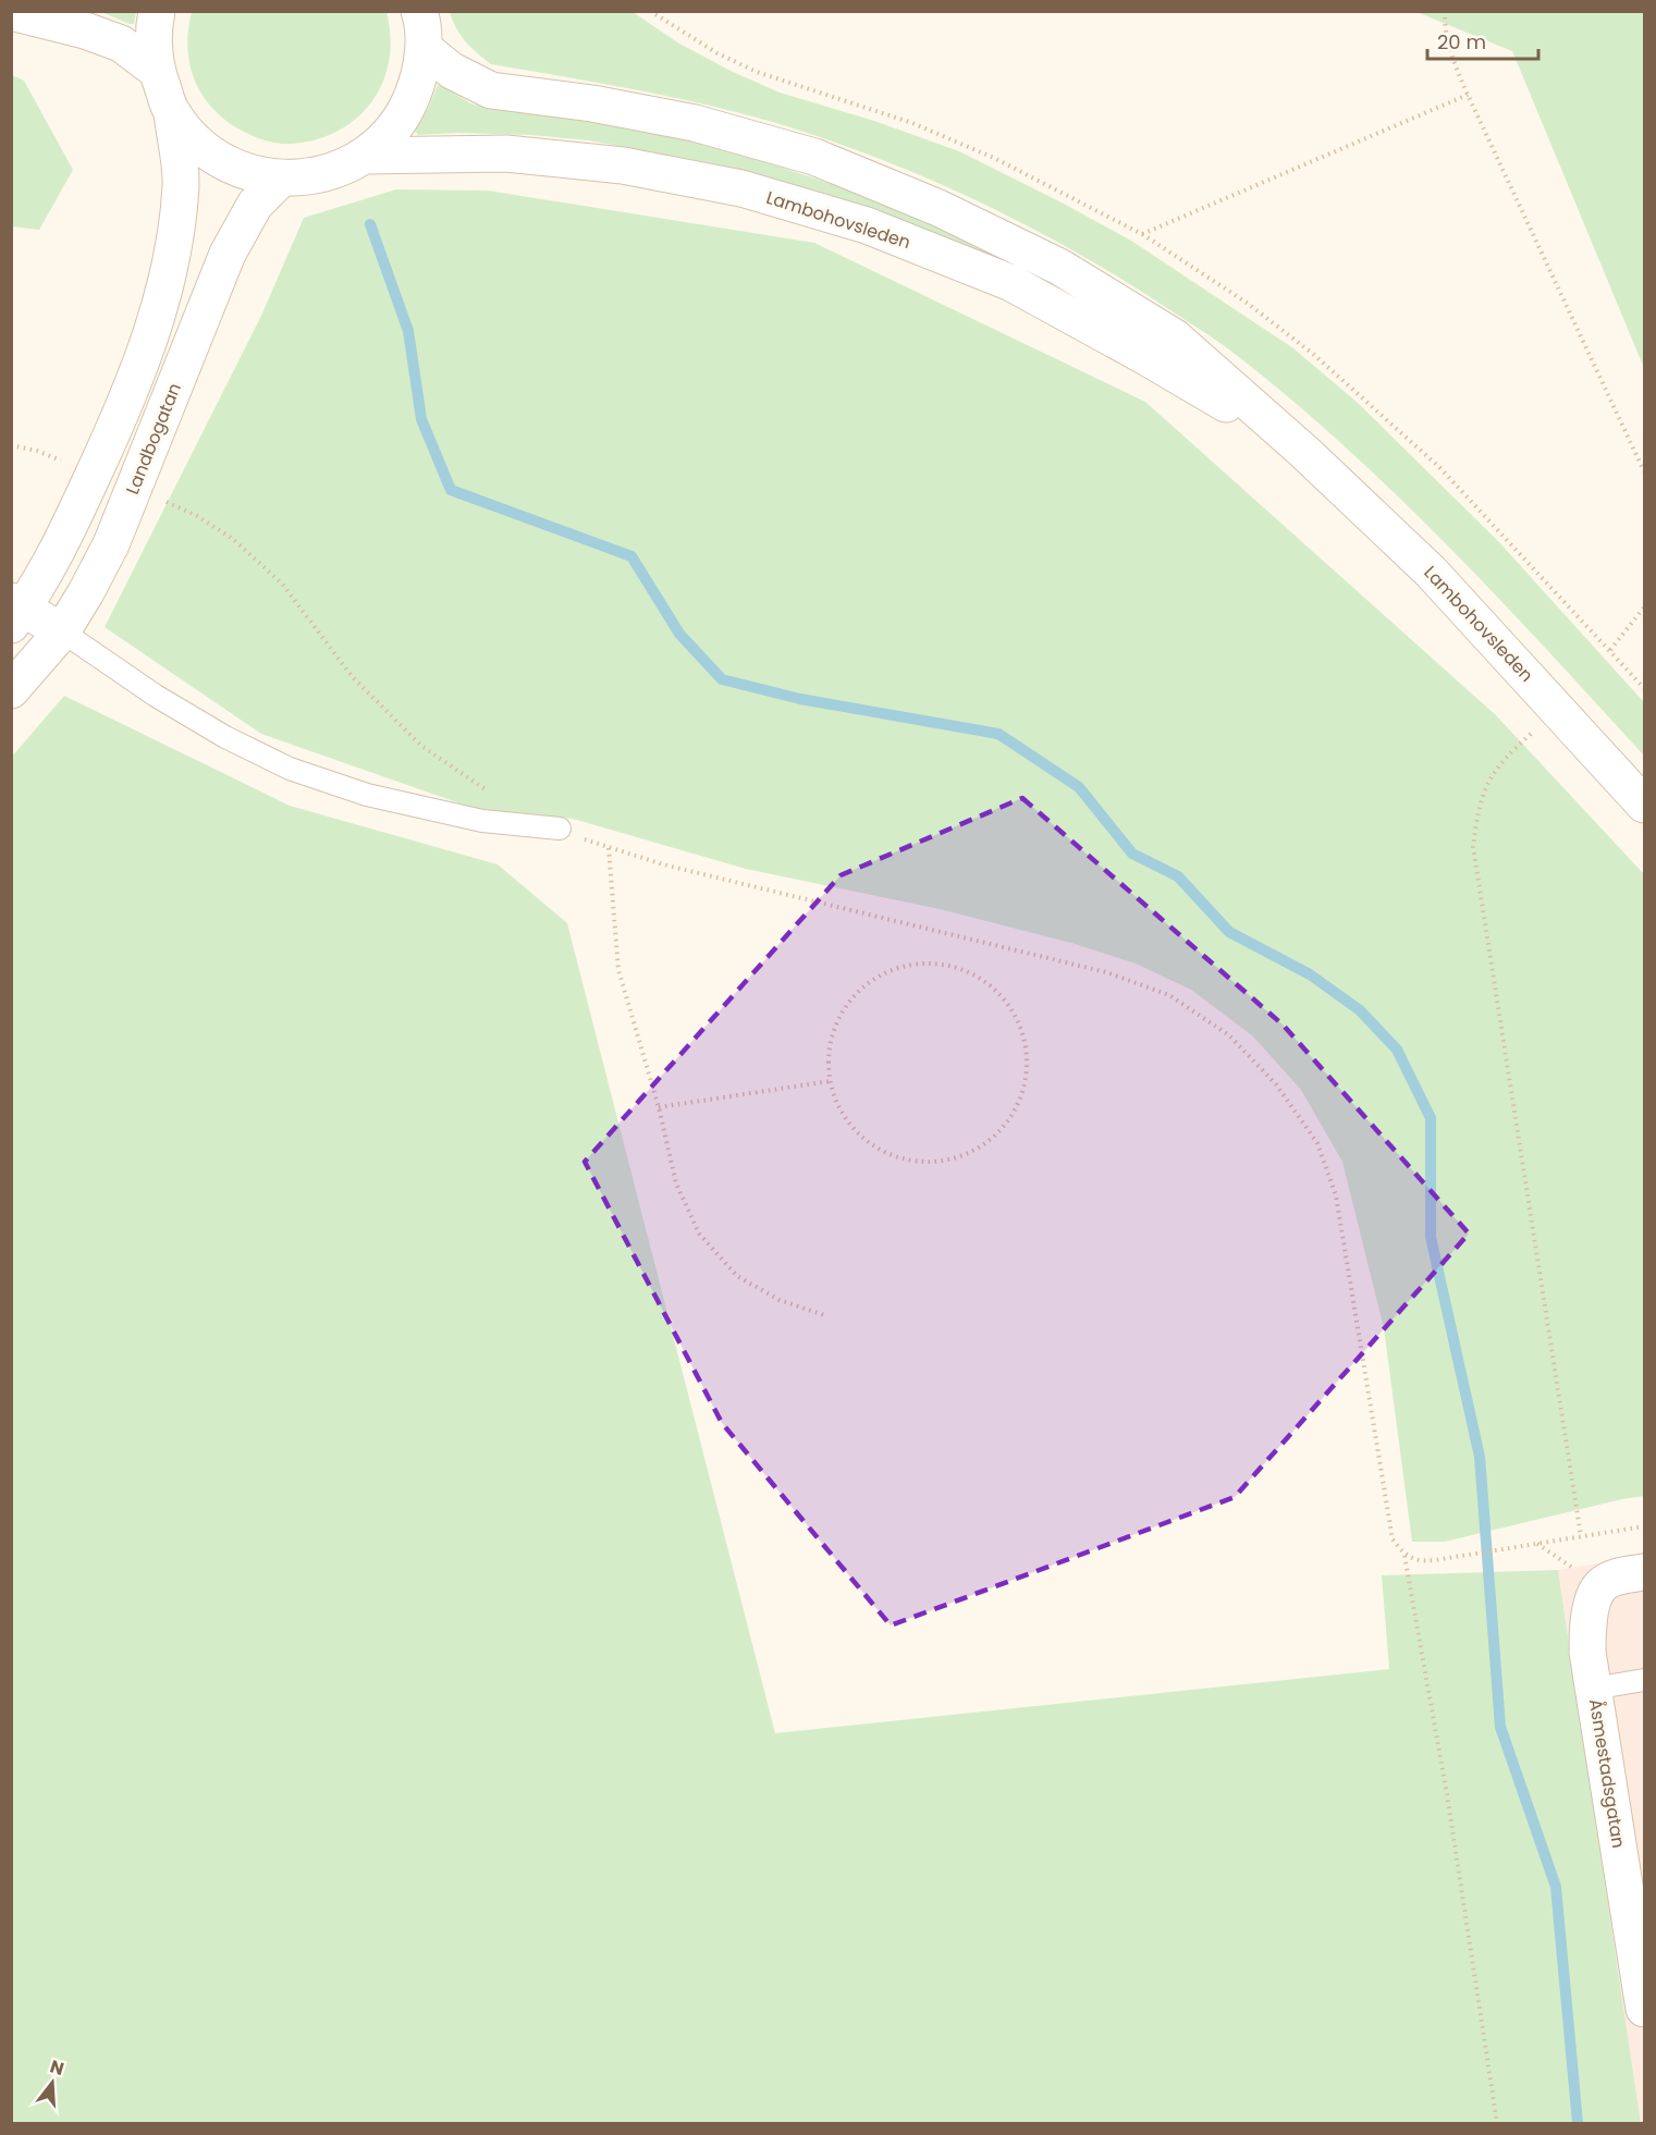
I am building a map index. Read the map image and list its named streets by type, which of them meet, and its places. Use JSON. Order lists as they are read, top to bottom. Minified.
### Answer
{"streets":{"main road":["Lambohovsleden","Landbogatan","Åsmestadsgatan"]},"scale_bar":"20 m","north":"top"}
